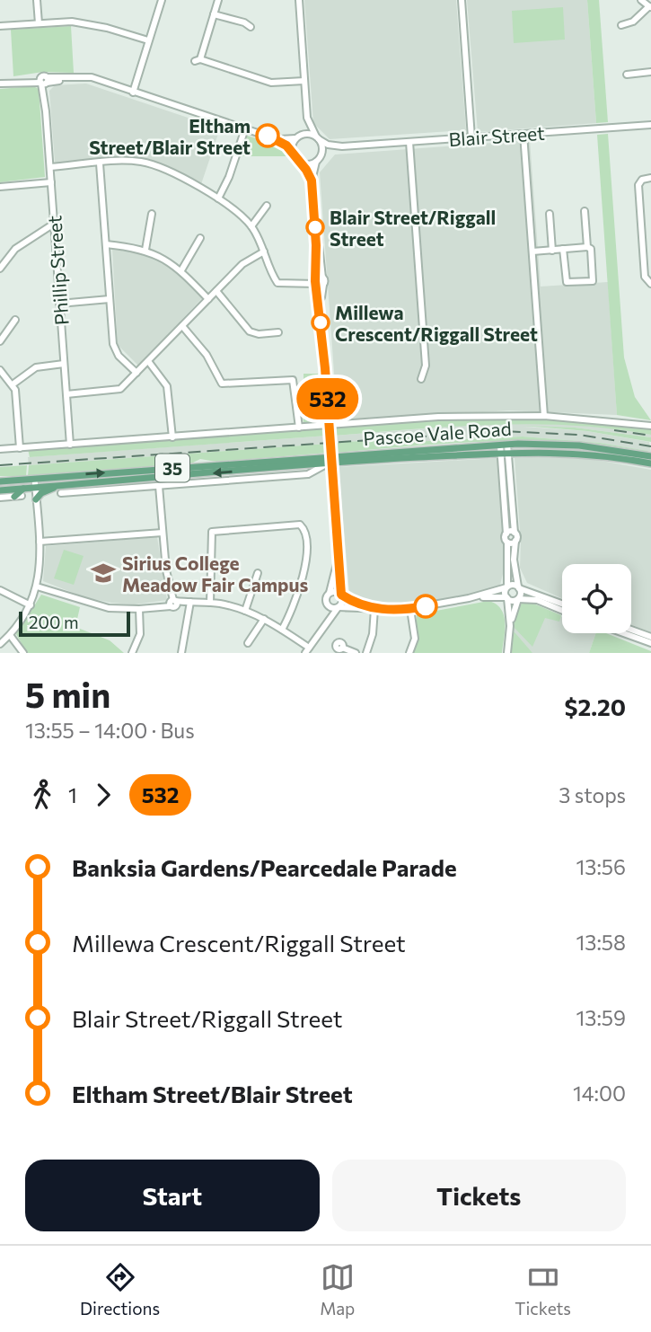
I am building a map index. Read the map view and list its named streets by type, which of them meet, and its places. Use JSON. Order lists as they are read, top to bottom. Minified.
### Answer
{"streets":{"main road":["Pascoe Vale Road","35"],"street":["Blair Street","Phillip Street"]},"places":{"other":["Eltham Street/Blair Street","Blair Street/Riggall Street","Millewa Crescent/Riggall Street"],"school or university":["Sirius College Meadow Fair Campus"]},"lines":["bus line 532"],"scale_bar":"200 m","page":{"on_map":"532","scale":"200 m","heading":["5 min","13:55 – 14:00 · Bus","$2.20"],"legs":["1","532","3 stops"],"list":[{"name":"Banksia Gardens/Pearcedale Parade","value":"13:56"},{"name":"Millewa Crescent/Riggall Street","value":"13:58"},{"name":"Blair Street/Riggall Street","value":"13:59"},{"name":"Eltham Street/Blair Street","value":"14:00"}],"buttons":["Start","Tickets"],"tabs":["Directions","Map","Tickets"]}}
